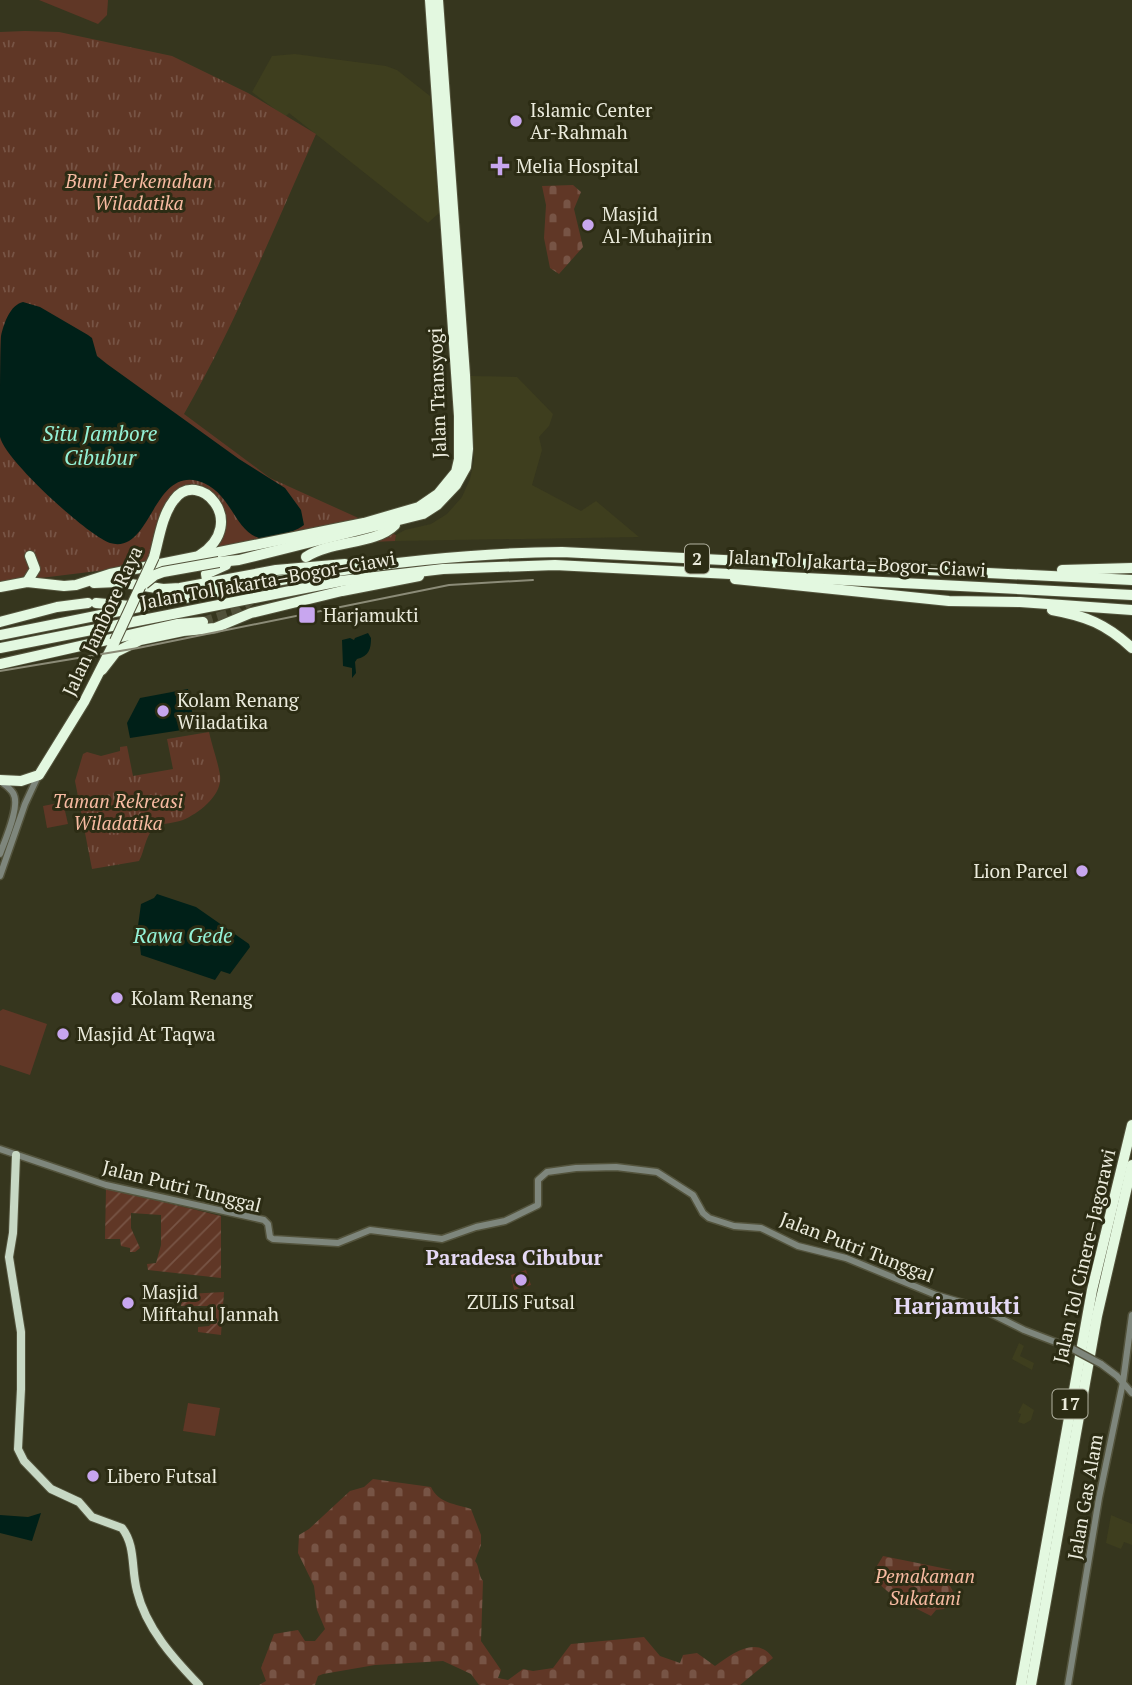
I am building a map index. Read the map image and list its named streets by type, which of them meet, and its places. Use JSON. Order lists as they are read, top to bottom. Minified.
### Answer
{"streets":{"highway":["Jalan Transyogi","2","Jalan Tol Jakarta–Bogor–Ciawi","Jalan Jambore Raya","Jalan Tol Cinere–Jagorawi","17"],"street":["Jalan Putri Tunggal","Jalan Gas Alam"]},"crossings":[["Jalan Transyogi","Jalan Jambore Raya"],["Jalan Putri Tunggal","Jalan Gas Alam"]],"districts":["Paradesa Cibubur","Harjamukti"],"water":["Situ Jambore Cibubur","Rawa Gede"],"parks":["Bumi Perkemahan Wiladatika","Taman Rekreasi Wiladatika","Pemakaman Sukatani"],"places":{"other":["Islamic Center Ar-Rahmah","Masjid Al-Muhajirin","Kolam Renang Wiladatika","Lion Parcel","Kolam Renang","Masjid At Taqwa","ZULIS Futsal","Masjid Miftahul Jannah","Libero Futsal"],"health":["Melia Hospital"],"transit":["Harjamukti"]}}
